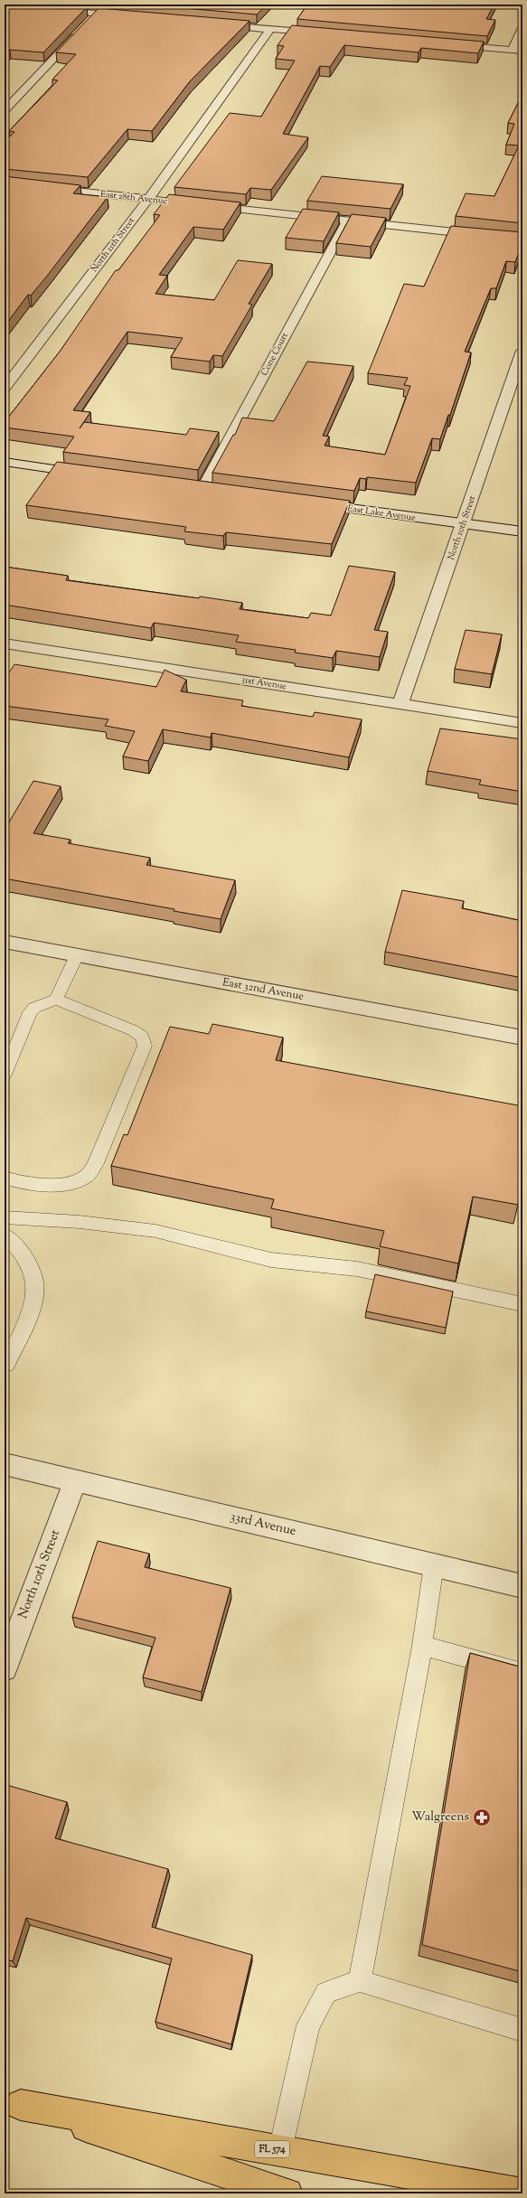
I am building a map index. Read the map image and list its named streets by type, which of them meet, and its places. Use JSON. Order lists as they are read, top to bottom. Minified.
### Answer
{"streets":{"main road":["FL 574"],"street":["East 28th Avenue","North 11th Street","Cone Court","East Lake Avenue","North 10th Street","31st Avenue","East 32nd Avenue","33rd Avenue"]},"crossings":[["East 28th Avenue","North 11th Street"],["East 28th Avenue","Cone Court"],["East Lake Avenue","North 10th Street"],["North 10th Street","31st Avenue"],["North 10th Street","33rd Avenue"]],"places":{"pharmacy":["Walgreens"]}}
